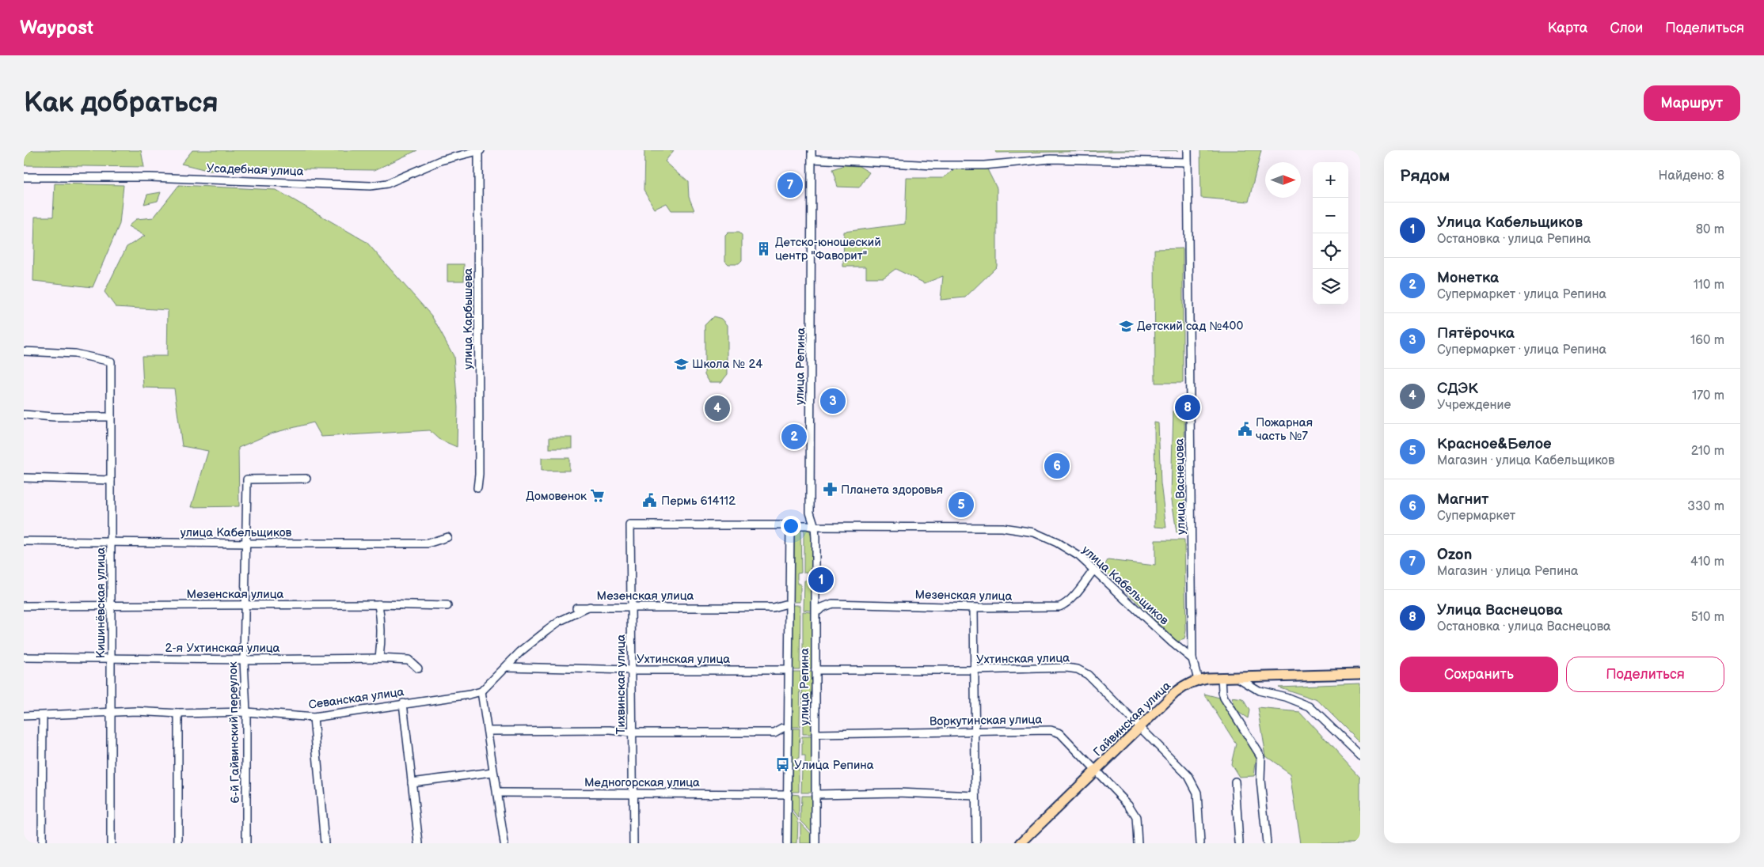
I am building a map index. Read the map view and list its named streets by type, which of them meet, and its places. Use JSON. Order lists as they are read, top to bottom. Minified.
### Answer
{"streets":{"main road":["Гайвинская улица"],"street":["Усадебная улица","улица Карбышева","улица Репина","улица Васнецова","улица Кабельщиков","Мезенская улица","Кишинёвская улица","2-я Ухтинская улица","Ухтинская улица","Тихвинская улица","Севанская улица","Воркутинская улица","6-й Гайвинский переулок","Медногорская улица"]},"crossings":[["Усадебная улица","улица Карбышева"],["улица Репина","улица Кабельщиков"],["улица Репина","Ухтинская улица"],["улица Репина","Медногорская улица"],["улица Васнецова","улица Кабельщиков"],["улица Васнецова","Гайвинская улица"],["улица Кабельщиков","Мезенская улица"],["улица Кабельщиков","Кишинёвская улица"],["улица Кабельщиков","Тихвинская улица"],["улица Кабельщиков","6-й Гайвинский переулок"],["Мезенская улица","Кишинёвская улица"],["Мезенская улица","Тихвинская улица"],["Мезенская улица","6-й Гайвинский переулок"],["Кишинёвская улица","2-я Ухтинская улица"],["Кишинёвская улица","Севанская улица"],["2-я Ухтинская улица","6-й Гайвинский переулок"],["Ухтинская улица","Тихвинская улица"],["Ухтинская улица","Гайвинская улица"],["Тихвинская улица","Медногорская улица"],["Севанская улица","6-й Гайвинский переулок"],["Гайвинская улица","Воркутинская улица"]],"places":{"building":["Детско-юношеский центр \"Фаворит\""],"school or university":["Детский сад №400","Школа № 24"],"public building":["Пожарная часть №7","Пермь 614112"],"pharmacy":["Планета здоровья"],"supermarket":["Домовенок"],"bus stop":["Улица Репина"]},"north":"right","page":{"header":"Waypost","nav":["Карта","Слои","Поделиться"],"buttons":["Маршрут",["Сохранить","Поделиться"]],"title":"Как добраться","heading":["Рядом","Найдено: 8"],"map_buttons":["+","−"],"pins":["7","3","8","4","2","6","5","1"],"list":[{"mark":"1","name":"Улица Кабельщиков","note":"Остановка · улица Репина","value":"80 m"},{"mark":"2","name":"Монетка","note":"Супермаркет · улица Репина","value":"110 m"},{"mark":"3","name":"Пятёрочка","note":"Супермаркет · улица Репина","value":"160 m"},{"mark":"4","name":"СДЭК","note":"Учреждение","value":"170 m"},{"mark":"5","name":"Красное&Белое","note":"Магазин · улица Кабельщиков","value":"210 m"},{"mark":"6","name":"Магнит","note":"Супермаркет","value":"330 m"},{"mark":"7","name":"Ozon","note":"Магазин · улица Репина","value":"410 m"},{"mark":"8","name":"Улица Васнецова","note":"Остановка · улица Васнецова","value":"510 m"}]}}
